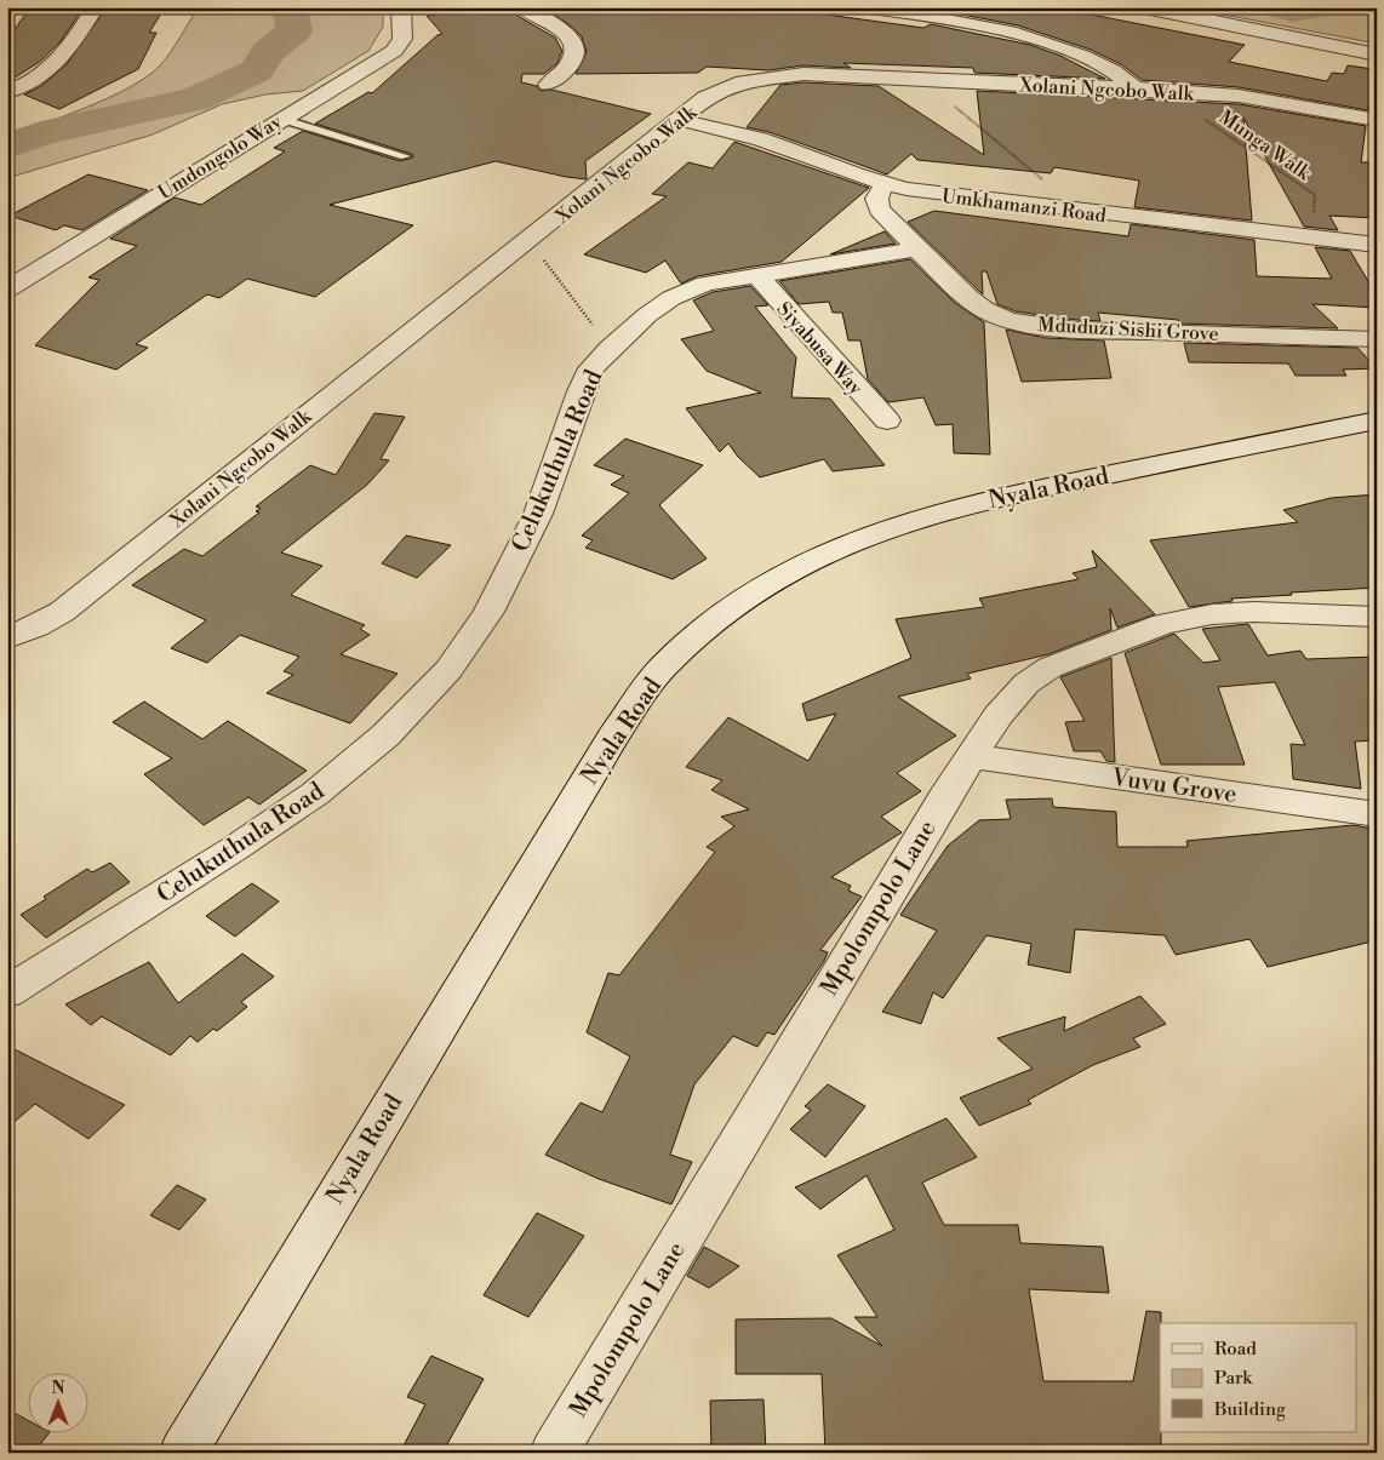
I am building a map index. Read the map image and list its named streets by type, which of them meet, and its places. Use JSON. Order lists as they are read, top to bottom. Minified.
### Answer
{"streets":{"street":["Xolani Ngcobo Walk","Umdongolo Way","Umkhamanzi Road","Mduduzi Sishi Grove","Siyabusa Way","Celukuthula Road","Nyala Road","Vuvu Grove","Mpolompolo Lane"],"path":["Munga Walk"]},"crossings":[["Xolani Ngcobo Walk","Munga Walk"],["Xolani Ngcobo Walk","Umkhamanzi Road"],["Munga Walk","Umkhamanzi Road"],["Umkhamanzi Road","Mduduzi Sishi Grove"],["Mduduzi Sishi Grove","Celukuthula Road"],["Siyabusa Way","Celukuthula Road"],["Vuvu Grove","Mpolompolo Lane"]],"legend":["Road","Park","Building"],"north":"top"}
